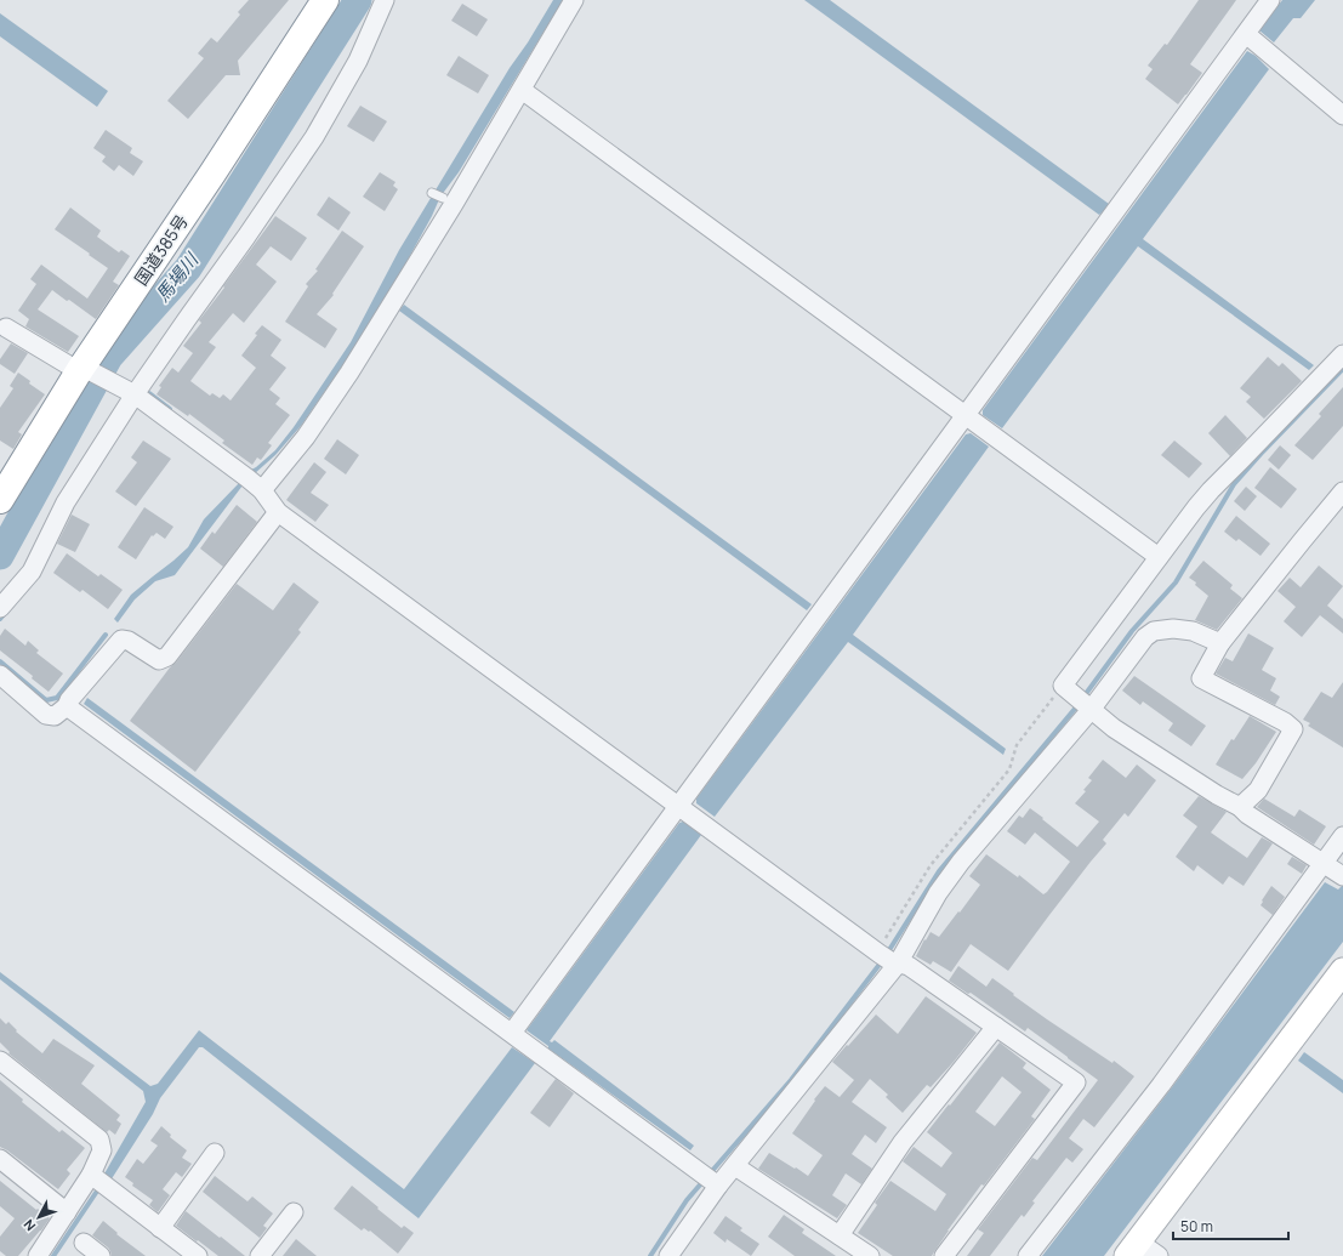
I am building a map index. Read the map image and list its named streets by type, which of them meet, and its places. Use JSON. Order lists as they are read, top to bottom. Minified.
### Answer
{"streets":{"highway":["国道385号"]},"water":["馬場川"],"scale_bar":"50 m","north":"bottom left"}
